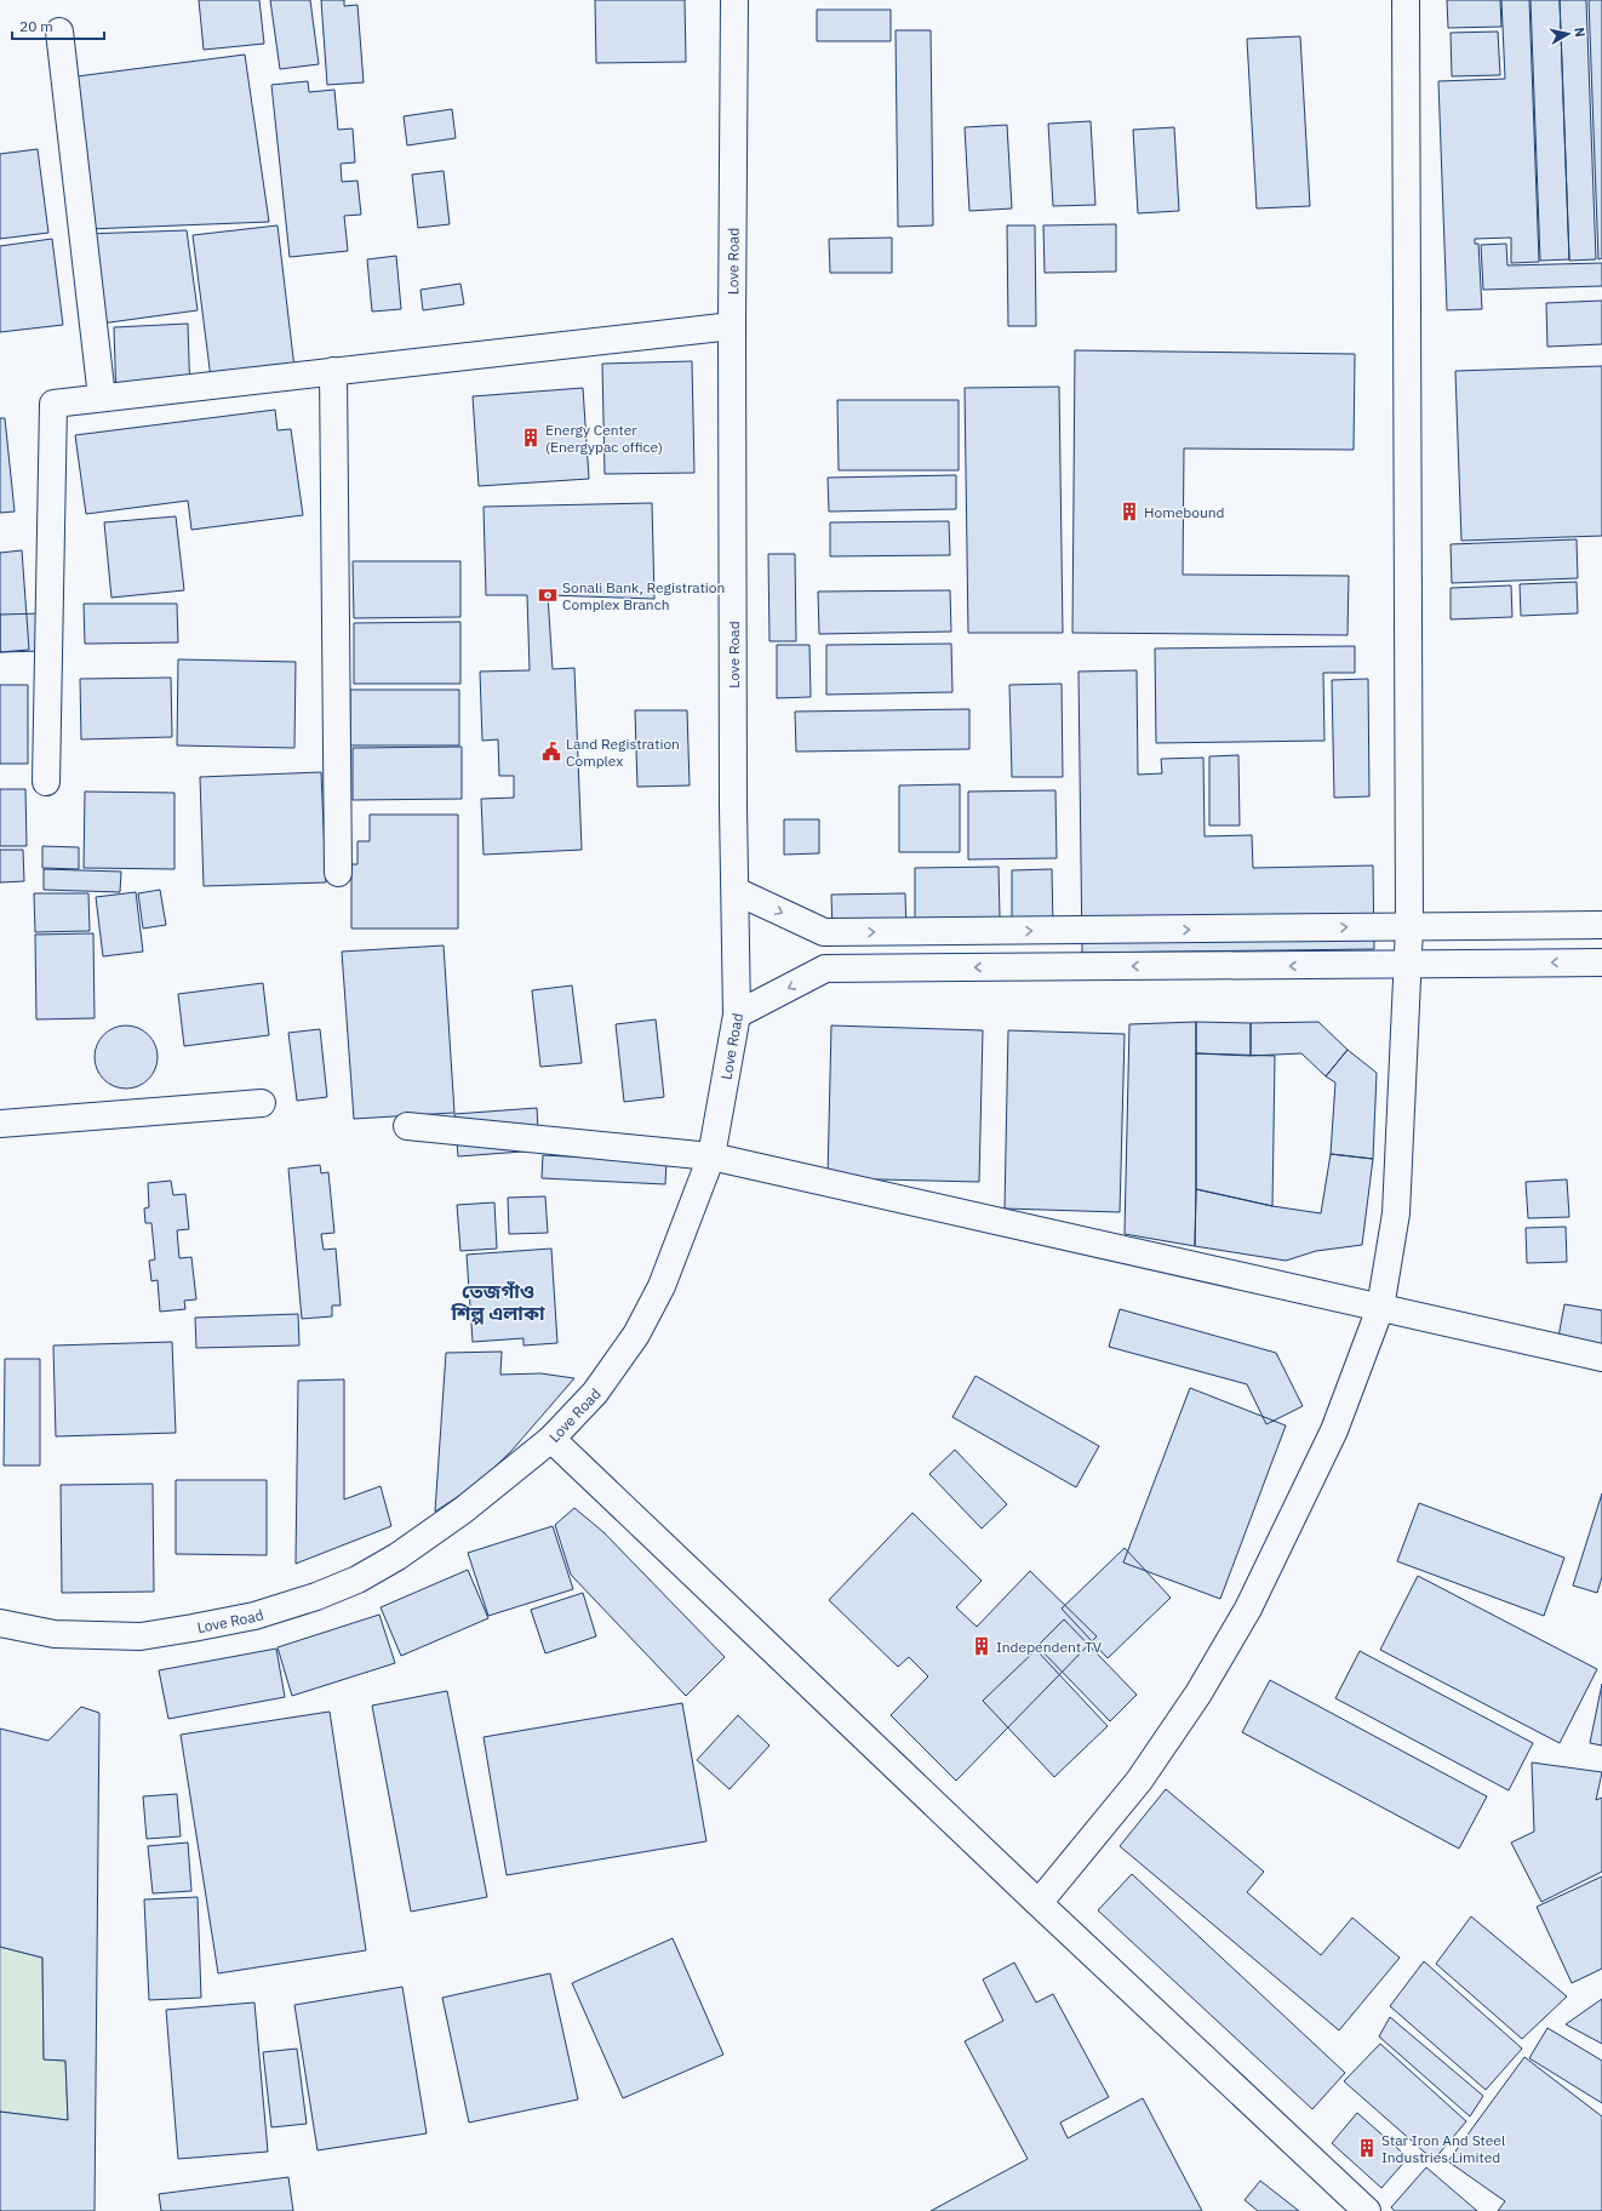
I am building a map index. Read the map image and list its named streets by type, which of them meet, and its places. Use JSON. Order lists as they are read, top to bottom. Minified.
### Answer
{"streets":{"street":["Love Road"]},"districts":["তেজগাঁও শিল্প এলাকা"],"places":{"building":["Energy Center (Energypac office)","Homebound","Independent TV","Star Iron And Steel Industries Limited"],"bank":["Sonali Bank, Registration Complex Branch"],"public building":["Land Registration Complex"]},"scale_bar":"20 m","north":"right"}
